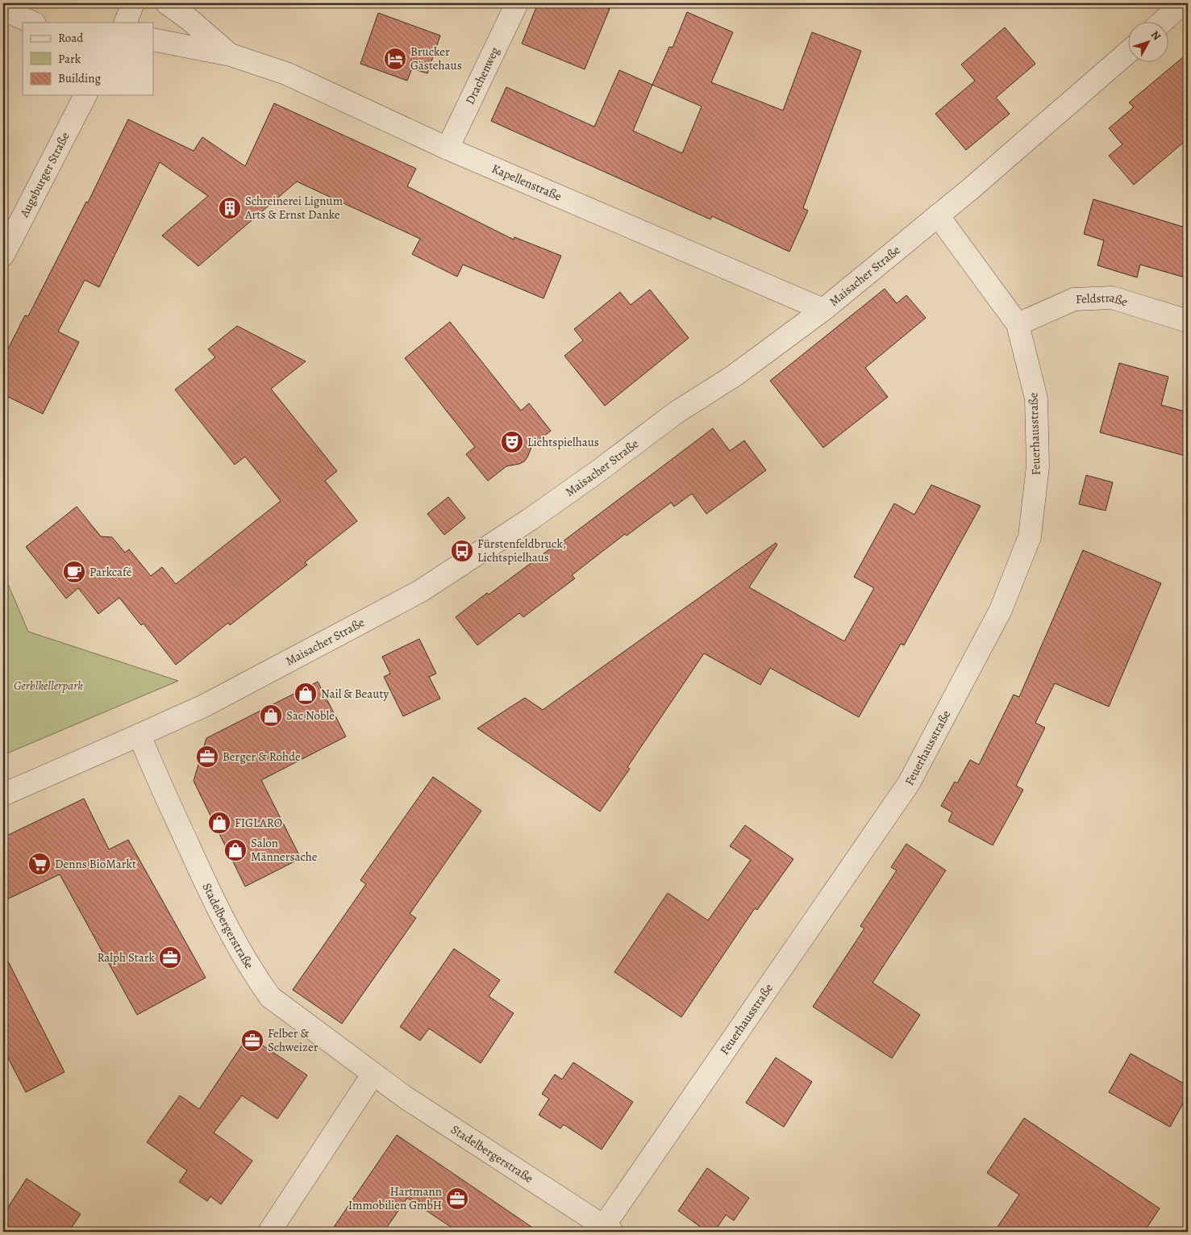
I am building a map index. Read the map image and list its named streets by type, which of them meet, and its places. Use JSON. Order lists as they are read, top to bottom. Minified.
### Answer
{"streets":{"street":["Drachenweg","Augsburger Straße","Kapellenstraße","Maisacher Straße","Feldstraße","Feuerhausstraße","Stadelbergerstraße"]},"crossings":[["Drachenweg","Kapellenstraße"],["Kapellenstraße","Maisacher Straße"],["Maisacher Straße","Feuerhausstraße"],["Maisacher Straße","Stadelbergerstraße"],["Feldstraße","Feuerhausstraße"],["Feuerhausstraße","Stadelbergerstraße"]],"parks":["Gerblkellerpark"],"places":{"hotel":["Brucker Gästehaus"],"building":["Schreinerei Lignum Arts & Ernst Danke"],"theatre":["Lichtspielhaus"],"bus stop":["Fürstenfeldbruck, Lichtspielhaus"],"cafe":["Parkcafé"],"shop":["Nail & Beauty","Sac Noble","FIGLARO","Salon Männersache"],"office":["Berger & Rohde","Ralph Stark","Felber & Schweizer","Hartmann Immobilien GmbH"],"supermarket":["Denns BioMarkt"]},"legend":["Road","Park","Building"],"north":"top right"}
